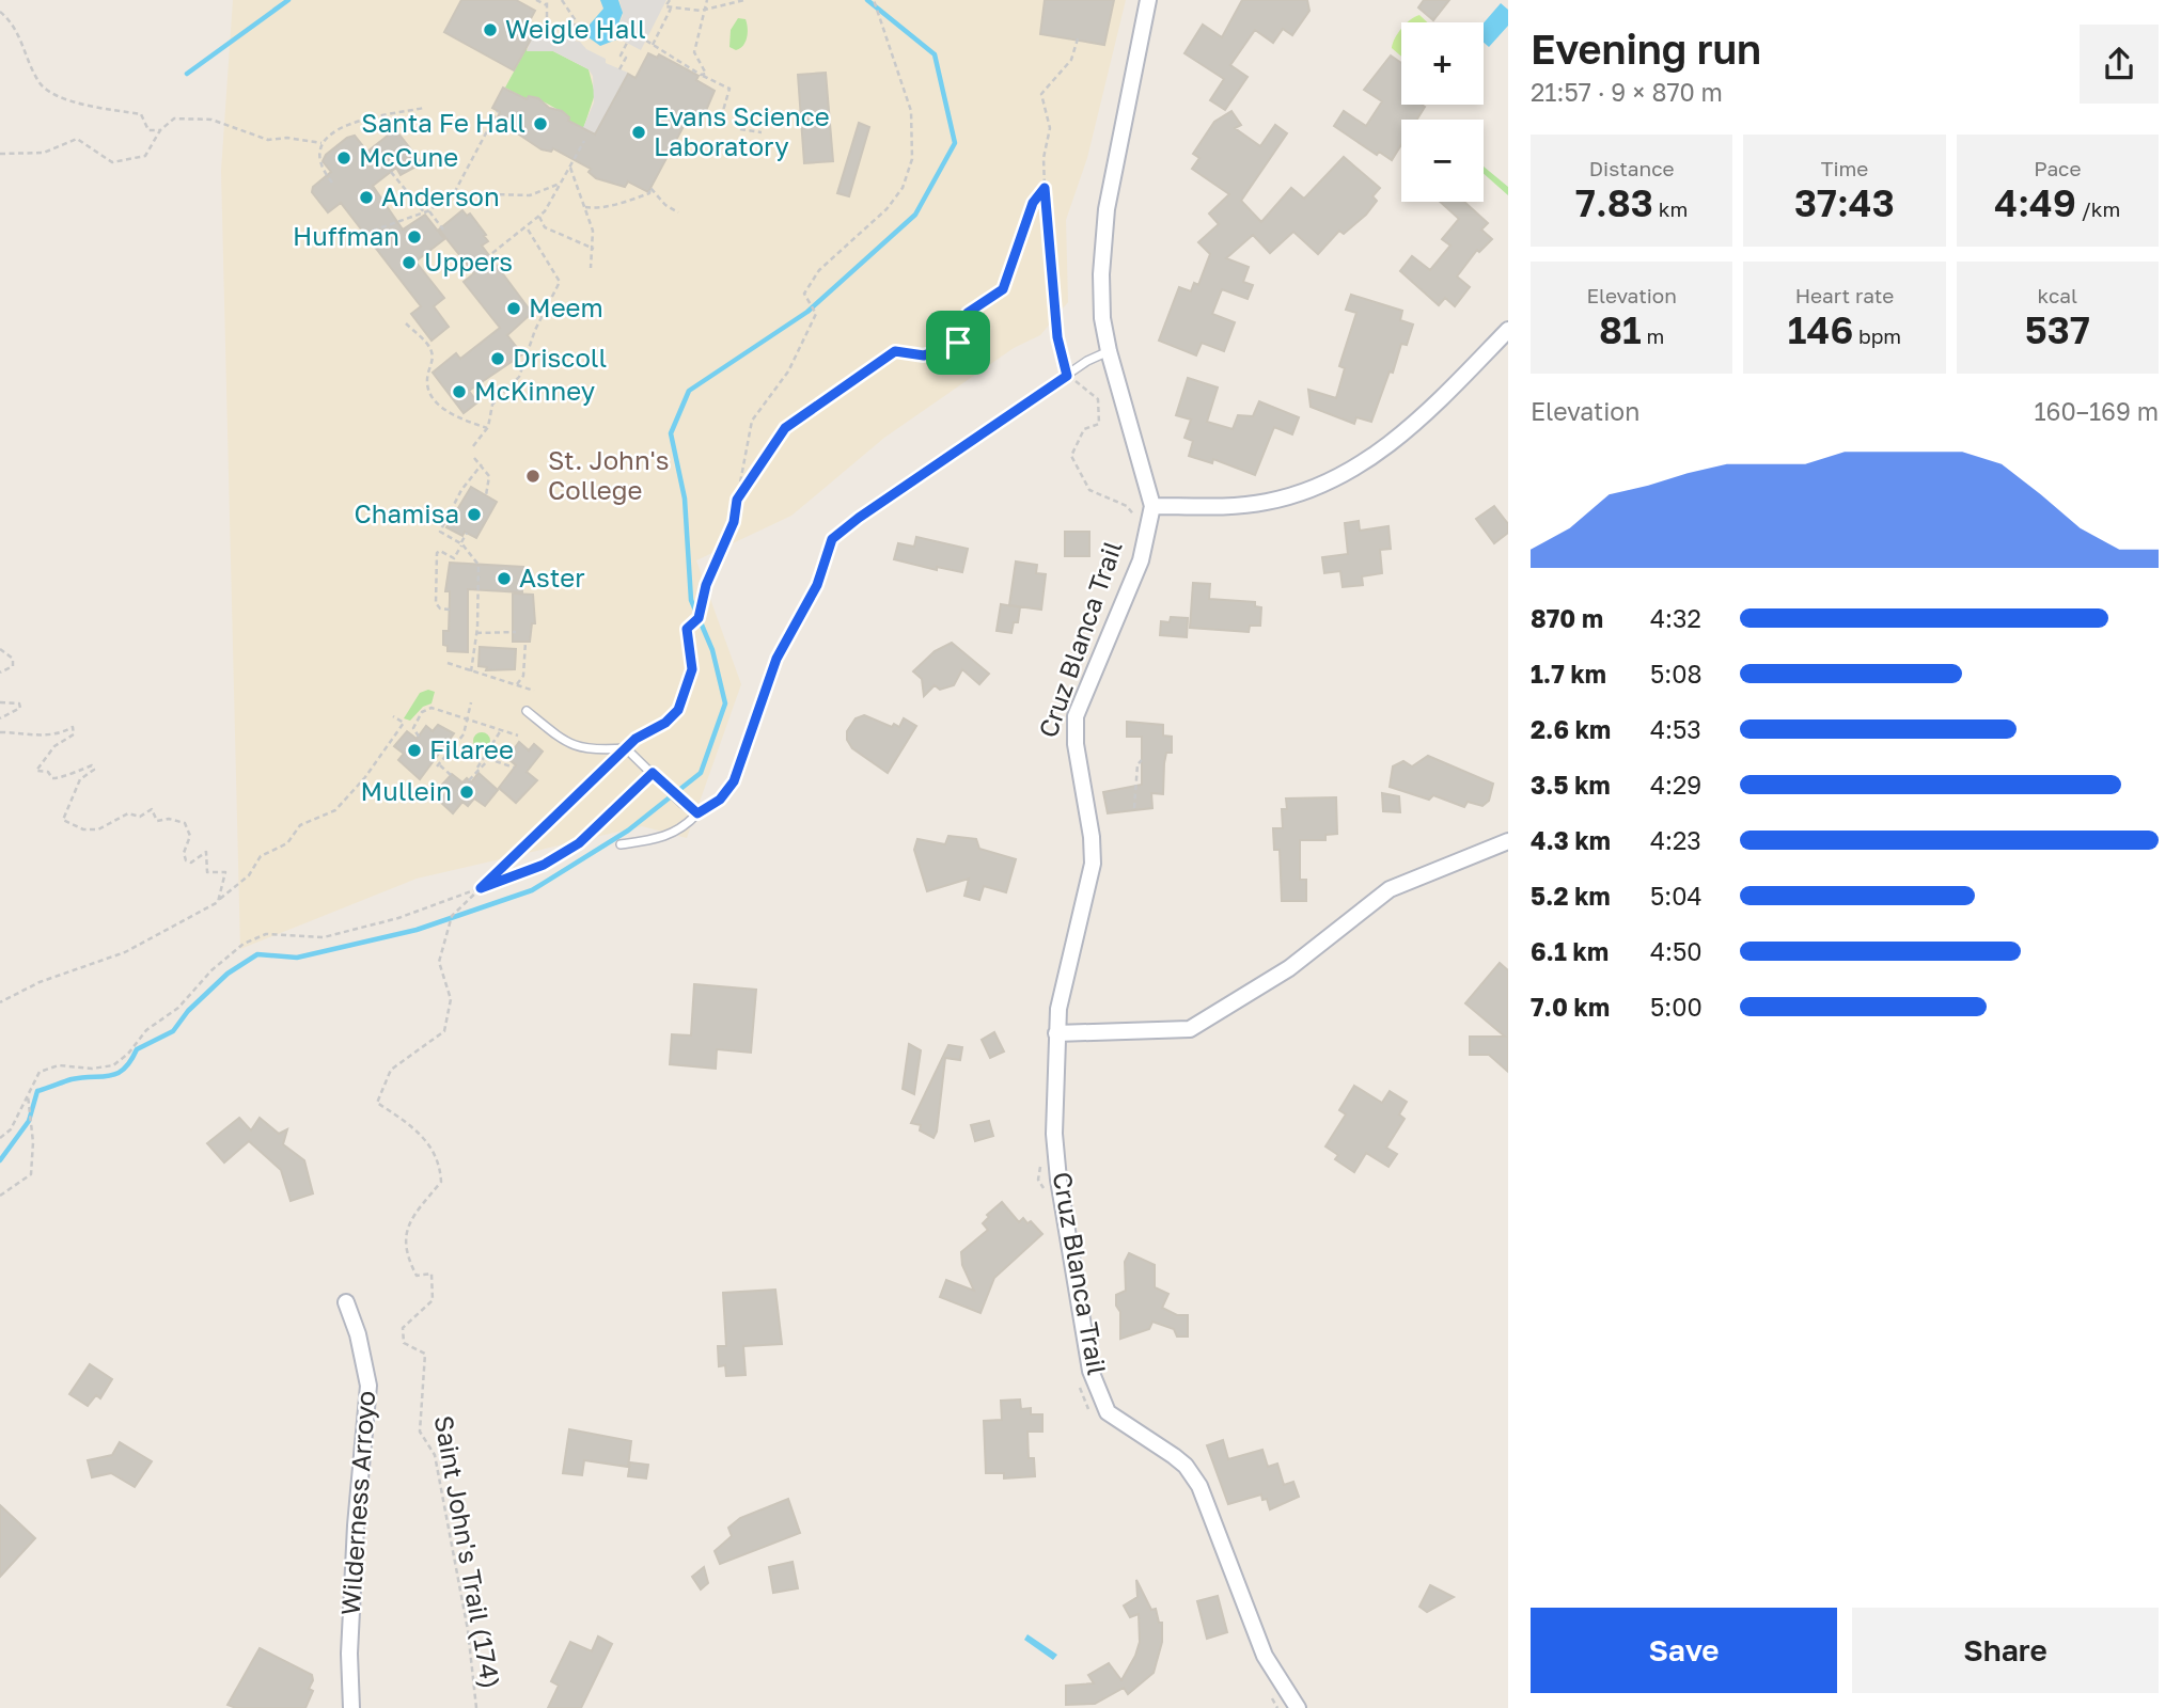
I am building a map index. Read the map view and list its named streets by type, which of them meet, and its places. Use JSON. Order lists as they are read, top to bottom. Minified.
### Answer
{"streets":{"street":["Wilderness Arroyo"],"path":["Cruz Blanca Trail","Saint John's Trail (174)"]},"places":["Weigle Hall","Santa Fe Hall","Evans Science Laboratory","McCune","Anderson","Huffman","Uppers","Meem","Driscoll","McKinney","St. John's College","Chamisa","Aster","Filaree","Mullein"],"page":{"heading":["Evening run","21:57 · 9 × 870 m"],"map_buttons":["+","−"],"stats":[["Distance","7.83 km"],["Time","37:43"],["Pace","4:49 /km"],["Elevation","81 m"],["Heart rate","146 bpm"],["kcal","537"]],"chart":["Elevation","160–169 m"],"list":[{"name":"870 m","note":"4:32"},{"name":"1.7 km","note":"5:08"},{"name":"2.6 km","note":"4:53"},{"name":"3.5 km","note":"4:29"},{"name":"4.3 km","note":"4:23"},{"name":"5.2 km","note":"5:04"},{"name":"6.1 km","note":"4:50"},{"name":"7.0 km","note":"5:00"}],"buttons":["Save","Share"]}}
